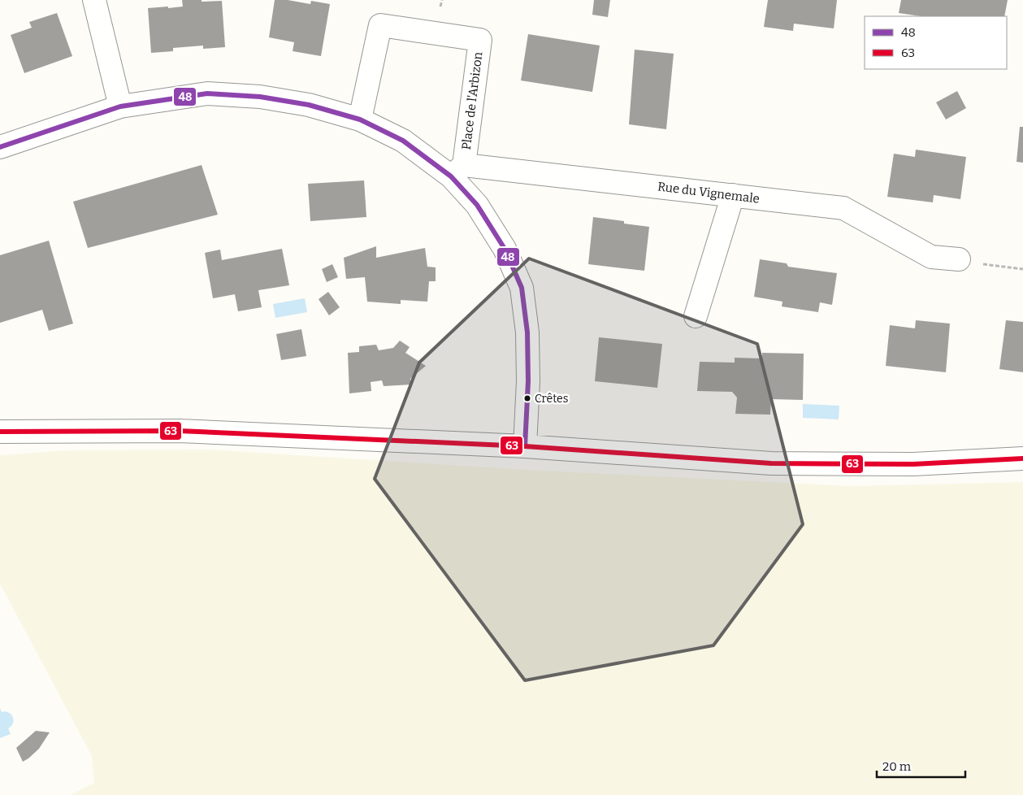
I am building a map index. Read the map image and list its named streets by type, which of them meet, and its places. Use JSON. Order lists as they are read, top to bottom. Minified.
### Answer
{"streets":{"street":["Place de l'Arbizon","Rue du Vignemale"]},"crossings":[["Place de l'Arbizon","Rue du Vignemale"]],"places":["Crêtes"],"lines":["transit line 48","transit line 63"],"legend":["48","63"],"scale_bar":"20 m"}
